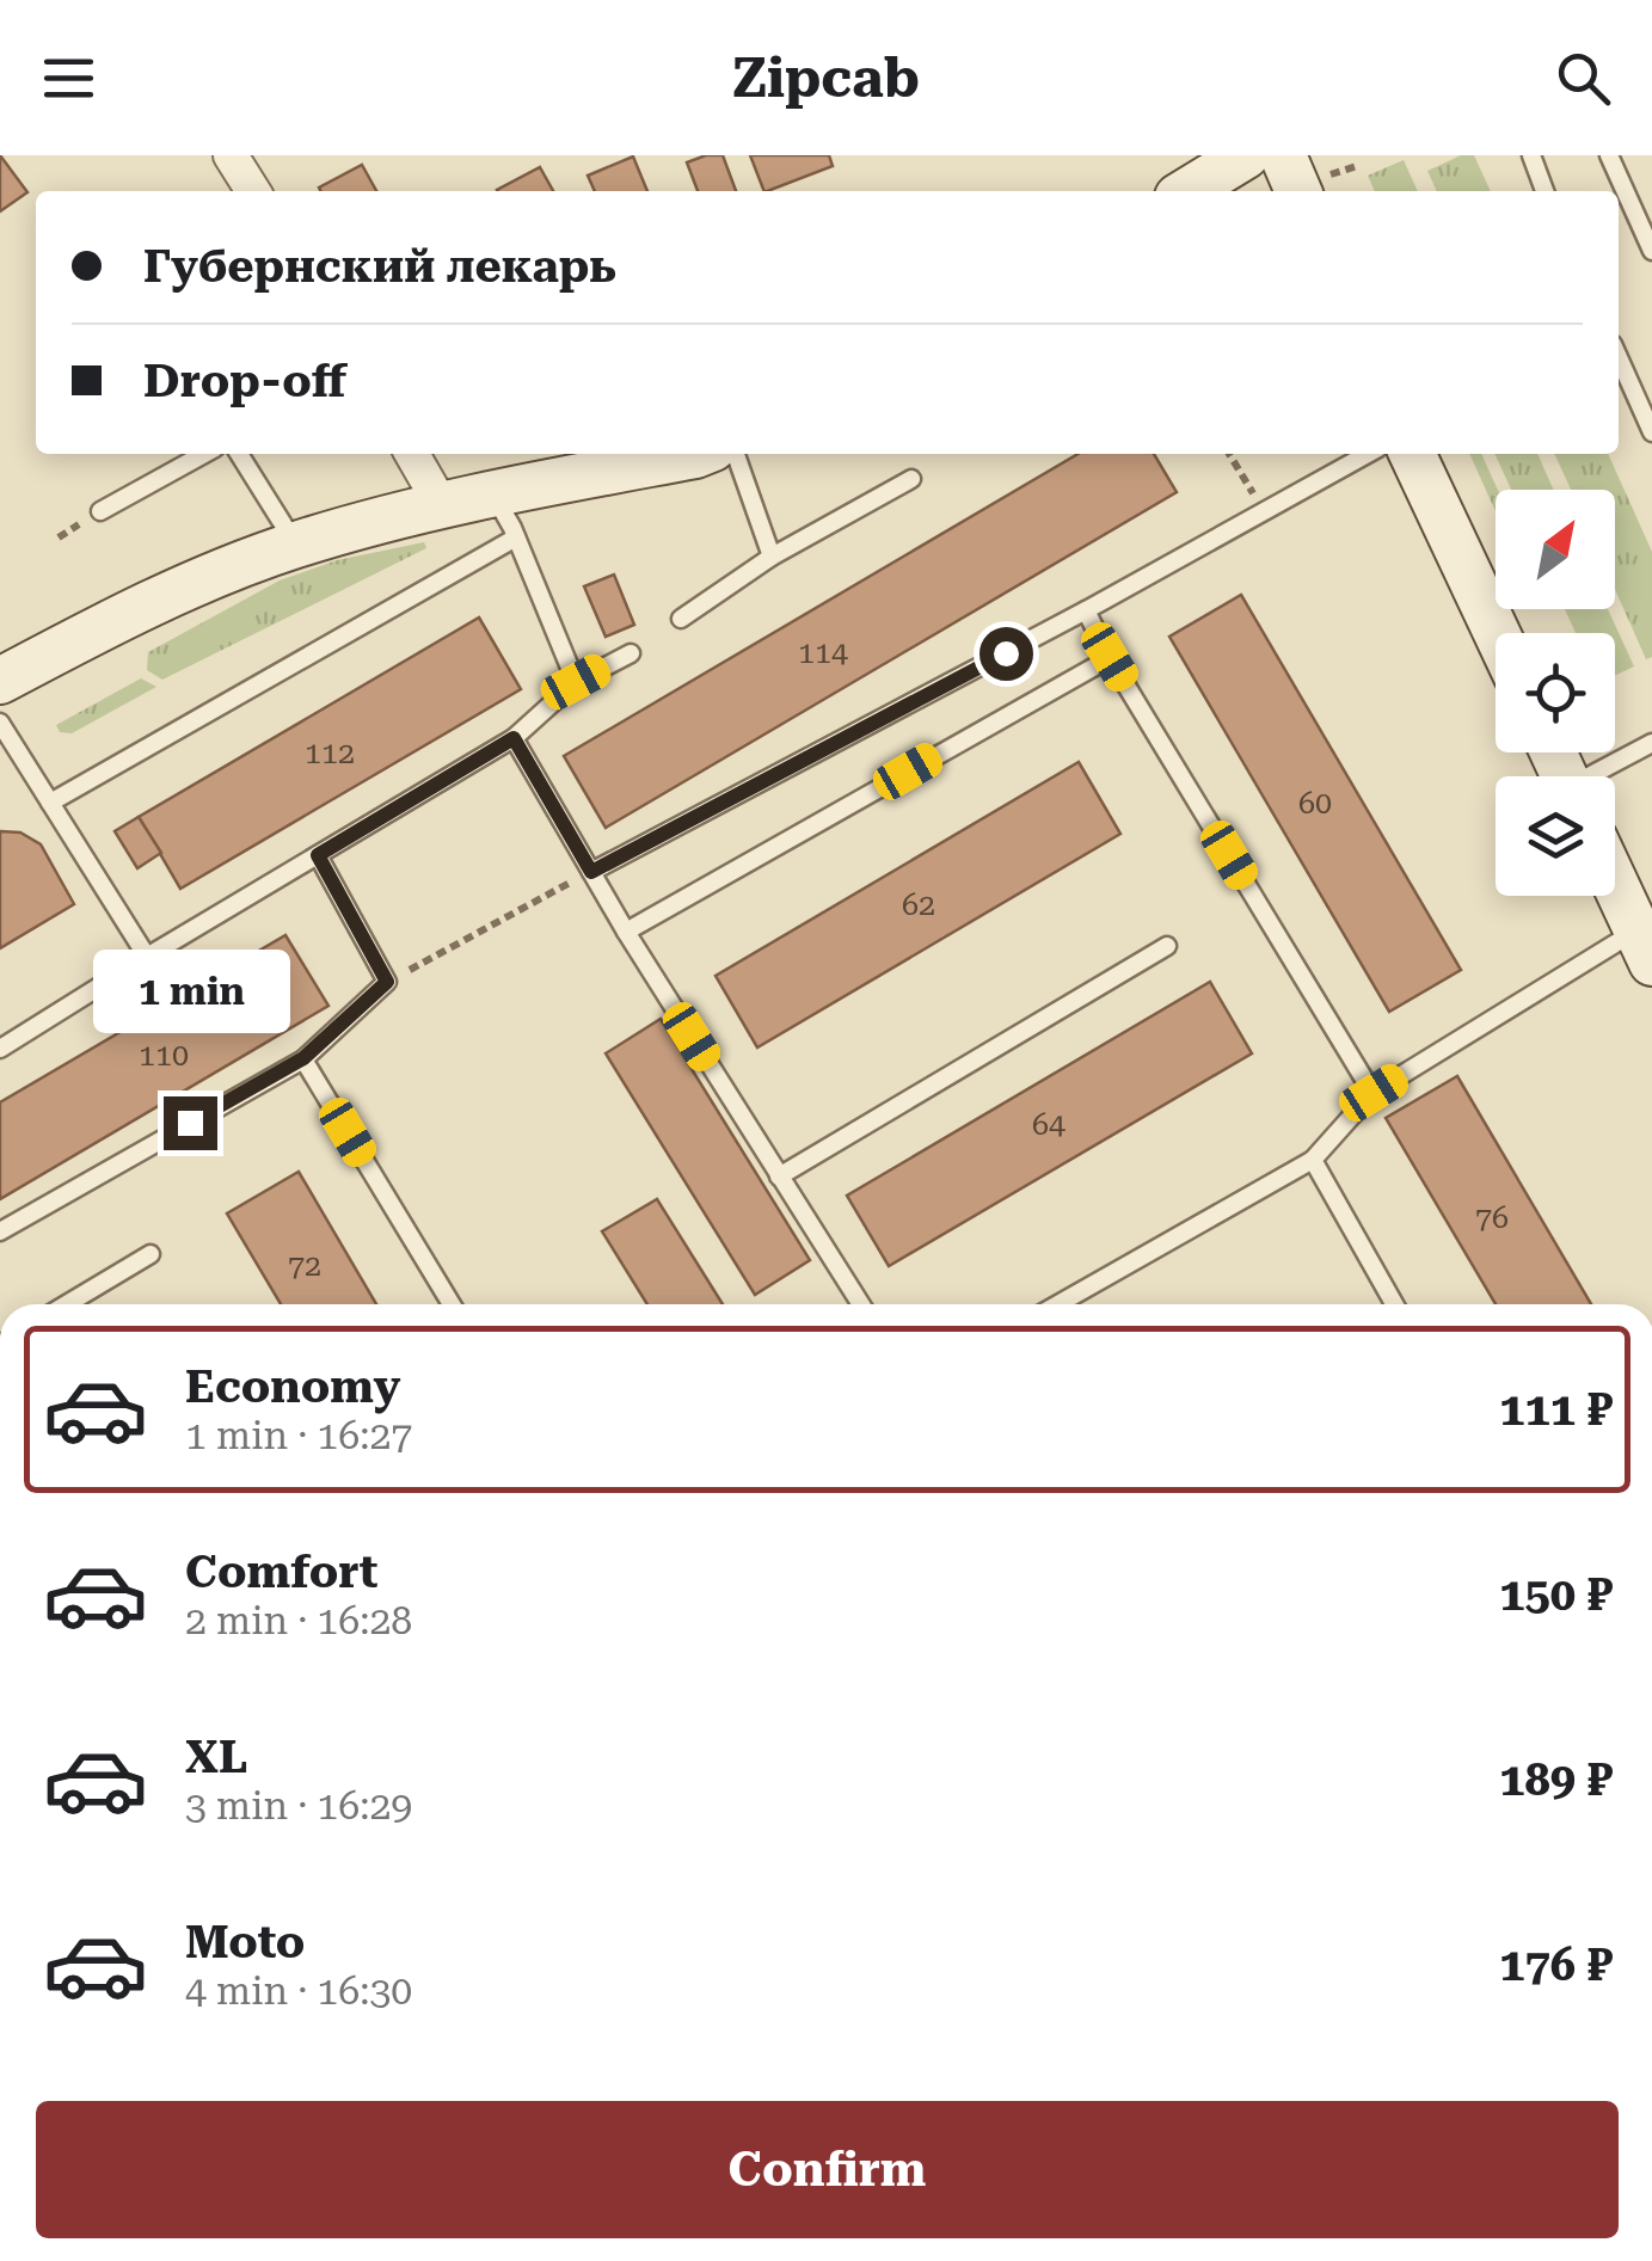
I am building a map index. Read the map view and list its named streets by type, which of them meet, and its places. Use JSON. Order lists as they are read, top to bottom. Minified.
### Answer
{"house_numbers":["114","112","60","62","110","64","76","72"],"north":"top right","page":{"header":"Zipcab","banner":["Губернский лекарь","Drop-off"],"bubble":"1 min","list":[{"name":"Economy","note":"1 min · 16:27","value":"111 ₽"},{"name":"Comfort","note":"2 min · 16:28","value":"150 ₽"},{"name":"XL","note":"3 min · 16:29","value":"189 ₽"},{"name":"Moto","note":"4 min · 16:30","value":"176 ₽"}],"buttons":"Confirm"}}
